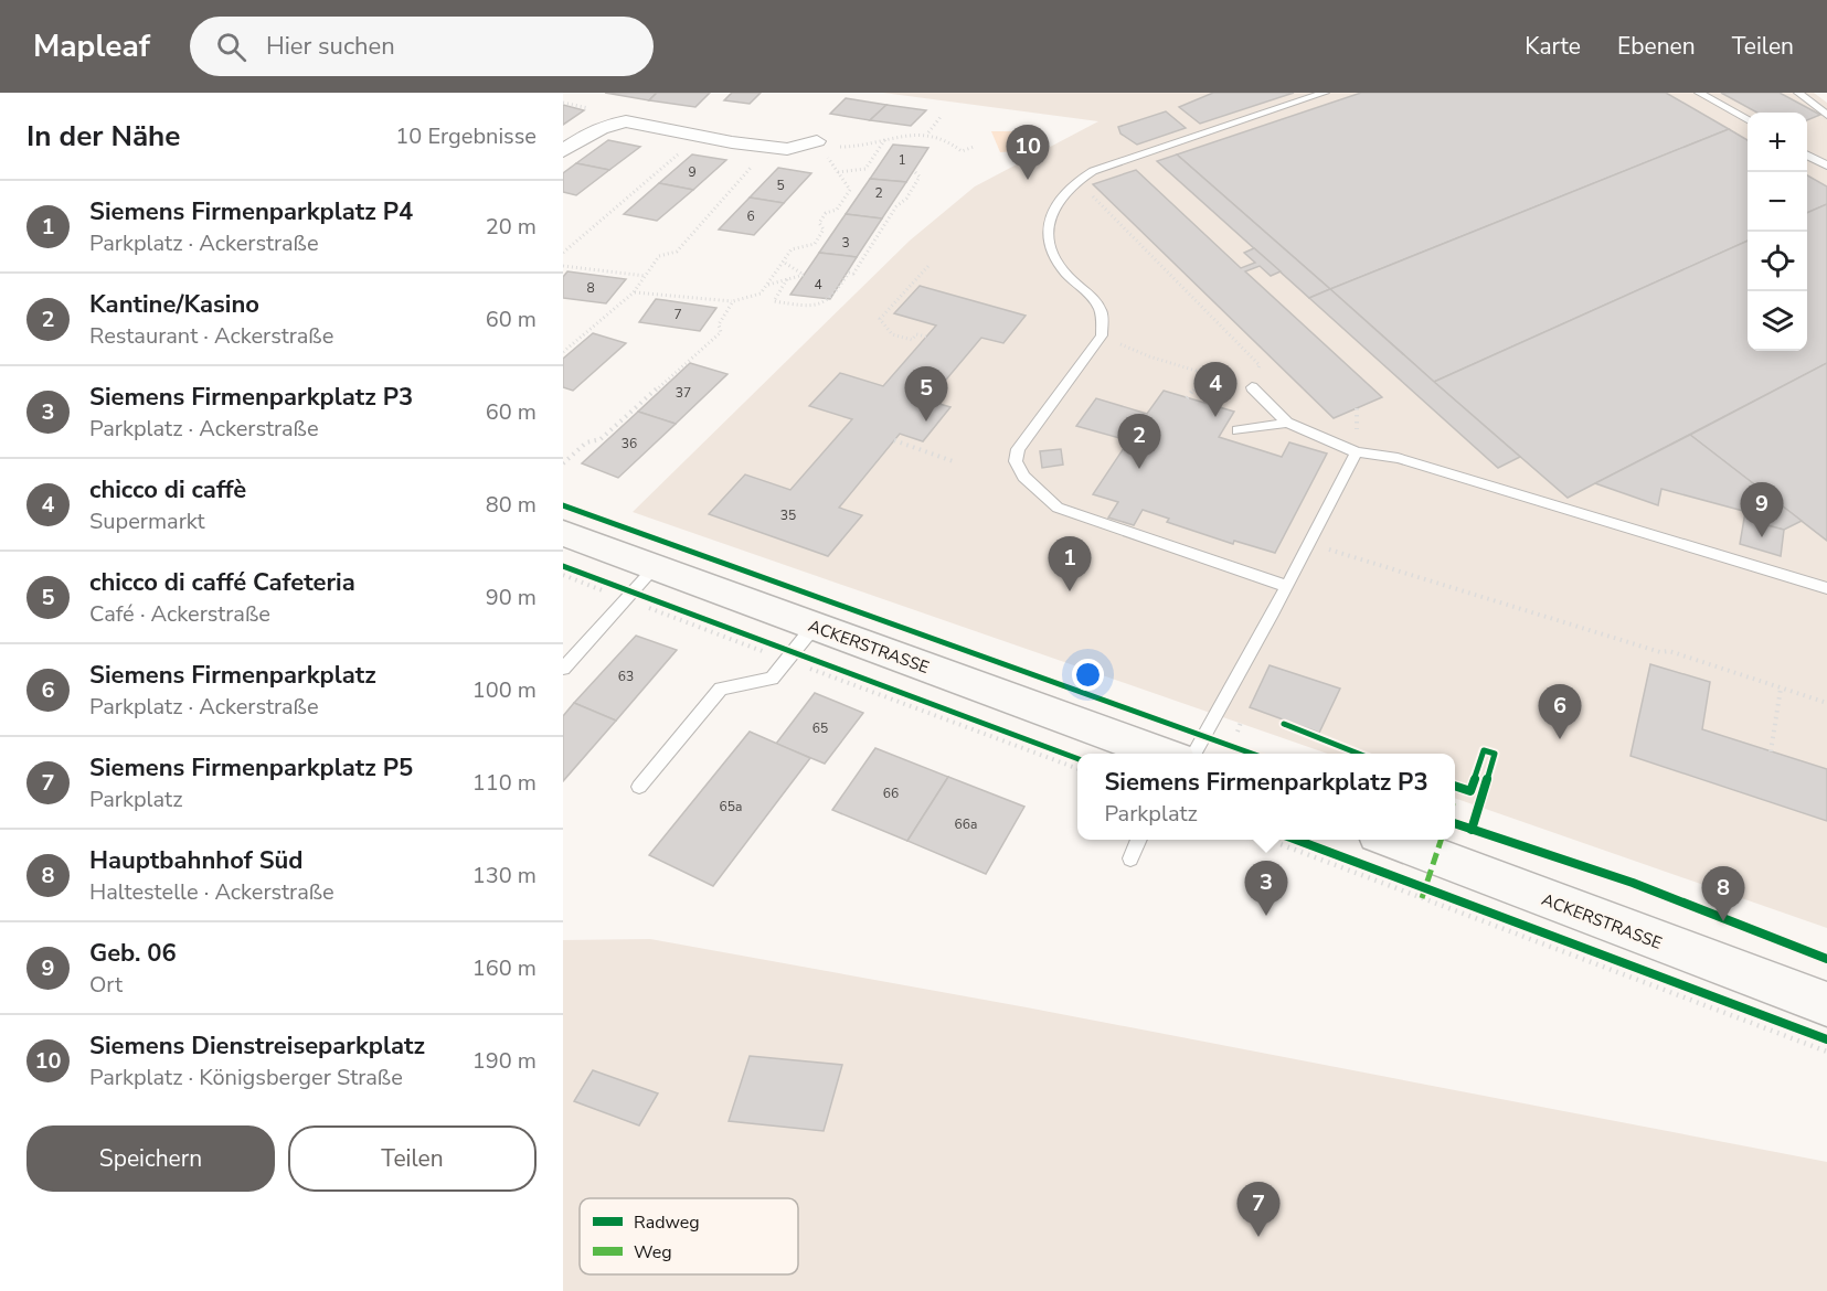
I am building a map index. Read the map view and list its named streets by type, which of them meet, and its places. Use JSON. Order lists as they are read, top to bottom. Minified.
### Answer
{"streets":{"street":["ACKERSTRASSE"]},"house_numbers":["1","9","5","2","6","3","4","8","7","37","36","35","63","65","66","65a","66a"],"legend":["Radweg","Weg"],"page":{"header":"Mapleaf","search":"Hier suchen","nav":["Karte","Ebenen","Teilen"],"heading":["In der Nähe","10 Ergebnisse"],"map_buttons":["+","−"],"pins":["10","4","5","2","9","1","6","3","8","7"],"list":[{"mark":"1","name":"Siemens Firmenparkplatz P4","note":"Parkplatz · Ackerstraße","value":"20 m"},{"mark":"2","name":"Kantine/Kasino","note":"Restaurant · Ackerstraße","value":"60 m"},{"mark":"3","name":"Siemens Firmenparkplatz P3","note":"Parkplatz · Ackerstraße","value":"60 m"},{"mark":"4","name":"chicco di caffè","note":"Supermarkt","value":"80 m"},{"mark":"5","name":"chicco di caffé Cafeteria","note":"Café · Ackerstraße","value":"90 m"},{"mark":"6","name":"Siemens Firmenparkplatz","note":"Parkplatz · Ackerstraße","value":"100 m"},{"mark":"7","name":"Siemens Firmenparkplatz P5","note":"Parkplatz","value":"110 m"},{"mark":"8","name":"Hauptbahnhof Süd","note":"Haltestelle · Ackerstraße","value":"130 m"},{"mark":"9","name":"Geb. 06","note":"Ort","value":"160 m"},{"mark":"10","name":"Siemens Dienstreiseparkplatz","note":"Parkplatz · Königsberger Straße","value":"190 m"}],"popup":["Siemens Firmenparkplatz P3","Parkplatz"],"buttons":["Speichern","Teilen"]}}
